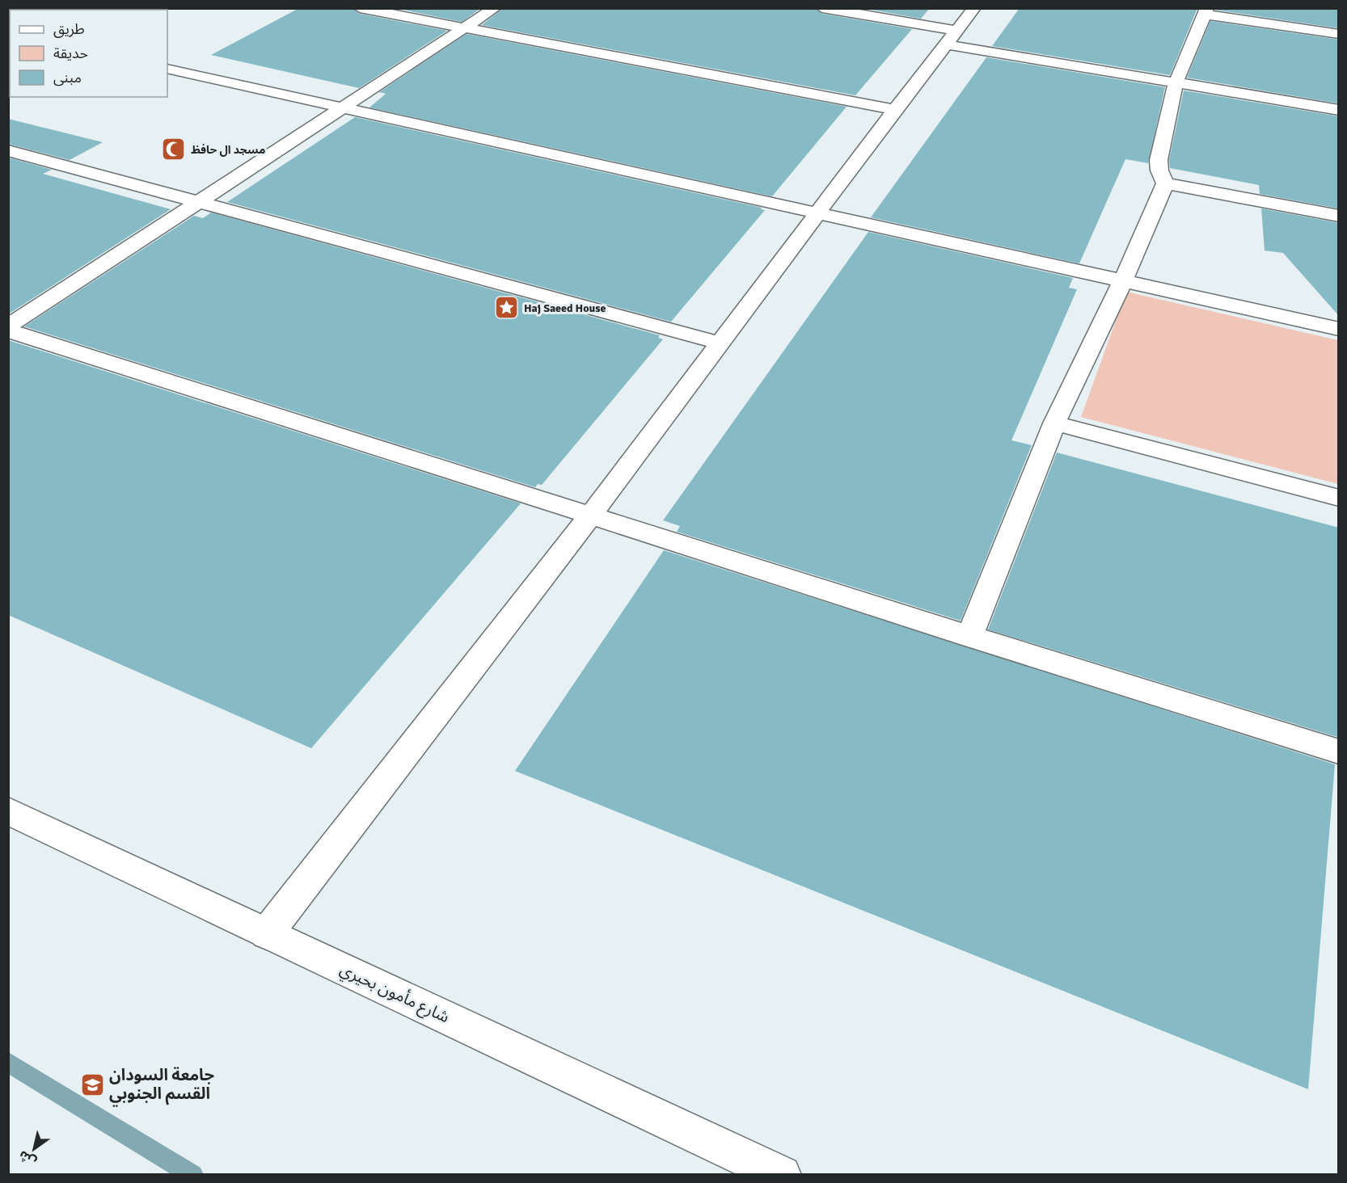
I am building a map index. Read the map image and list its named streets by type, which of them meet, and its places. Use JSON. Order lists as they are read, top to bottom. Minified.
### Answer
{"streets":{"street":["شارع مأمون بحيري"]},"places":{"mosque":["مسجد ال حافظ"],"place":["Haj Saeed House"],"school or university":["جامعة السودان القسم الجنوبي"]},"legend":["طريق","حديقة","مبنى"],"north":"bottom left"}
